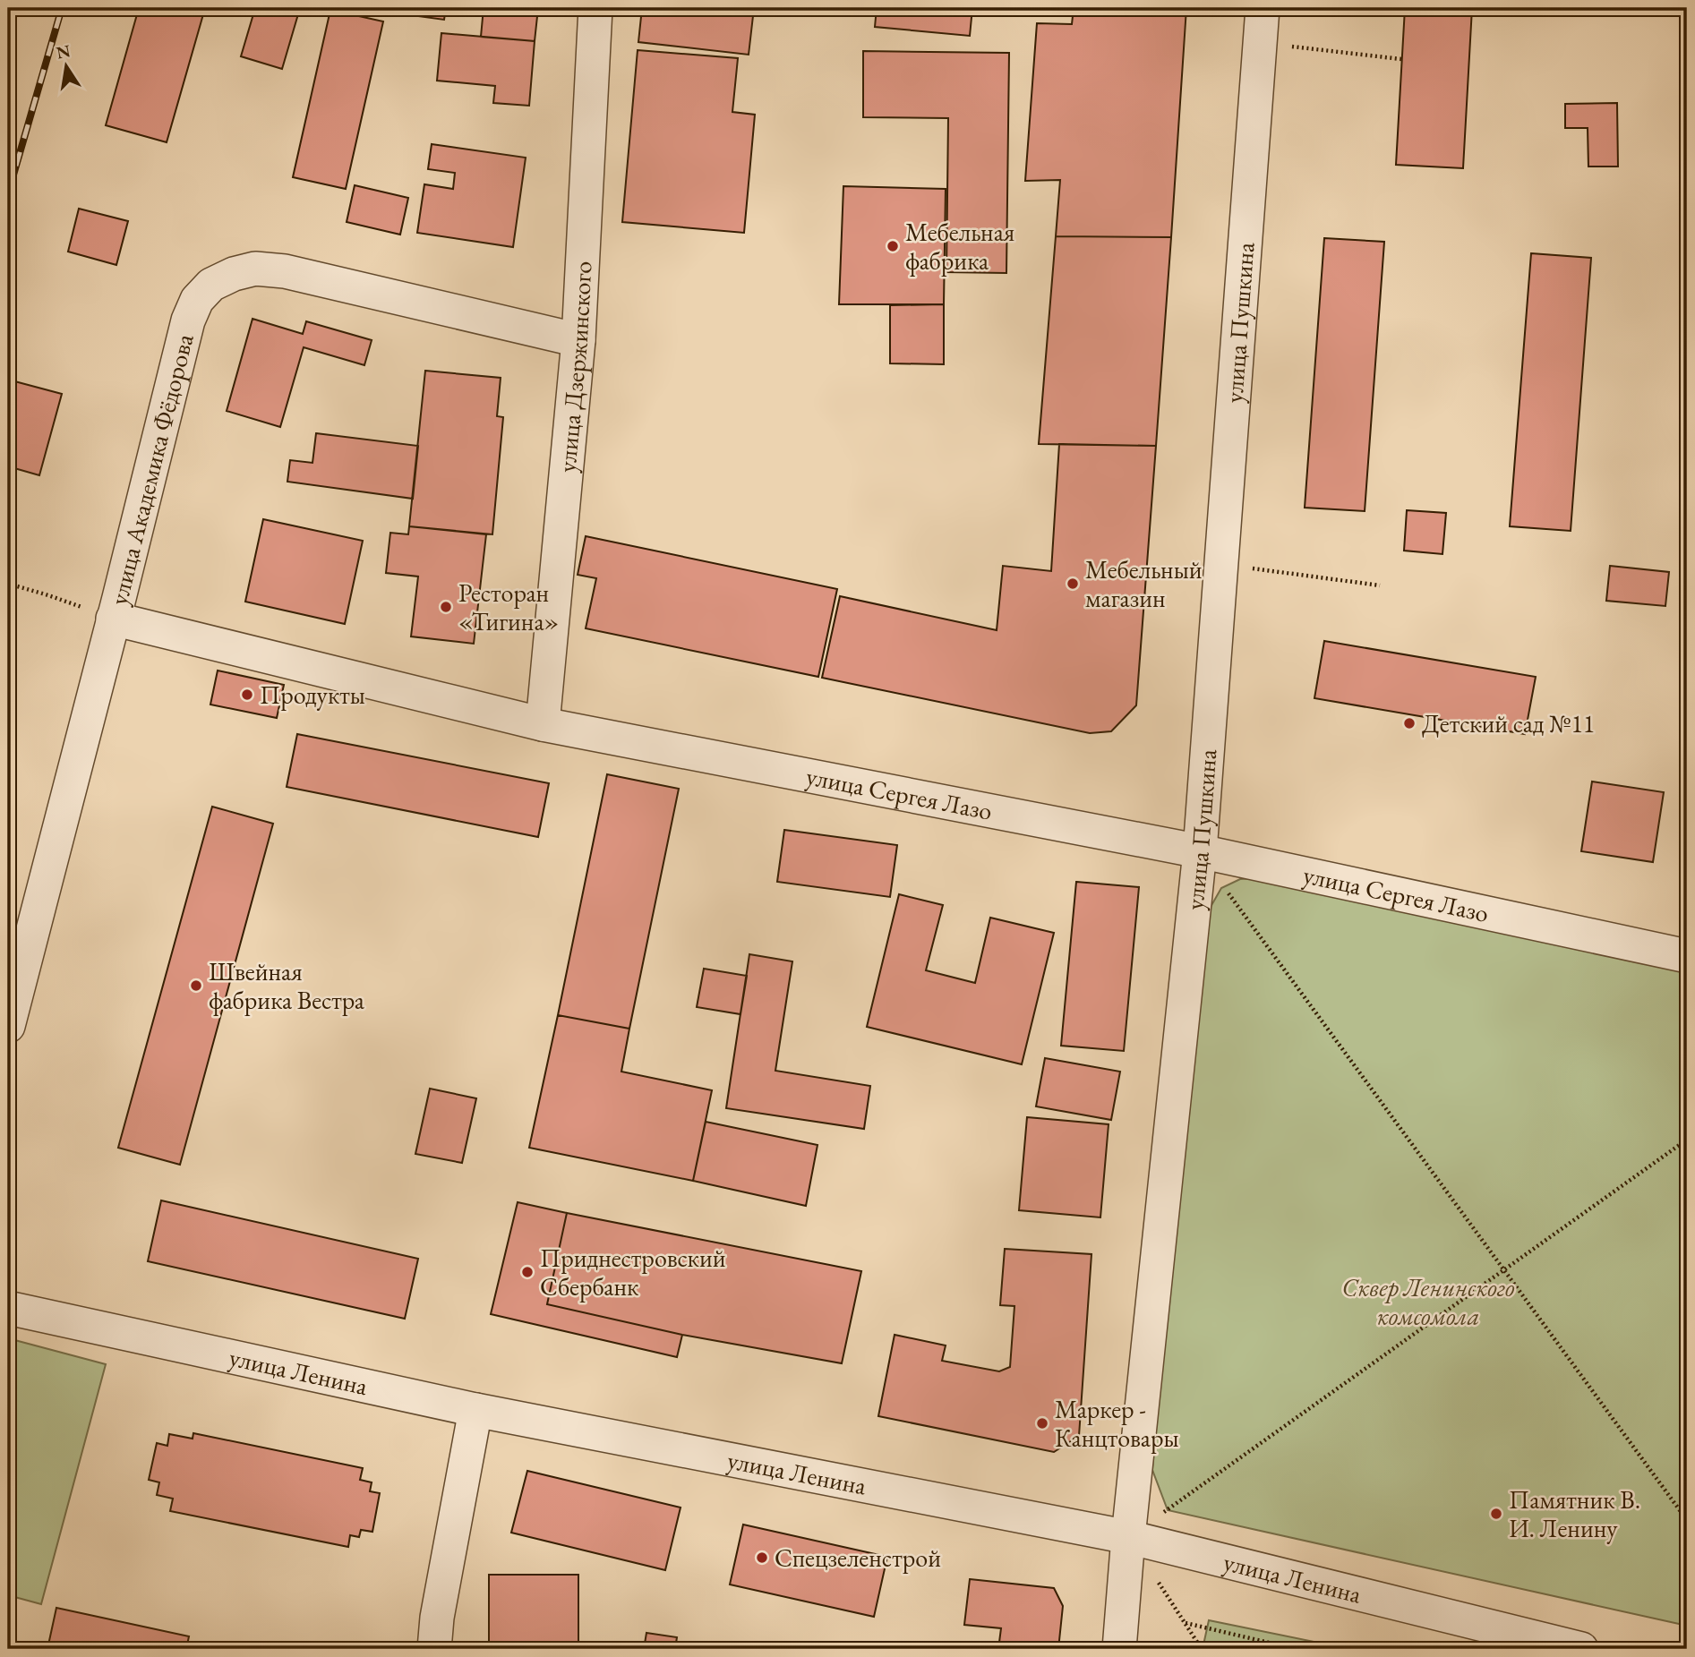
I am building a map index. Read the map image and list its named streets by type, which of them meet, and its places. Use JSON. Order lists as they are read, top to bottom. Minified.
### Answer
{"streets":{"street":["улица Пушкина","улица Дзержинского","улица Академика Фёдорова","улица Сергея Лазо","улица Ленина"]},"crossings":[["улица Пушкина","улица Сергея Лазо"],["улица Пушкина","улица Ленина"],["улица Дзержинского","улица Академика Фёдорова"],["улица Дзержинского","улица Сергея Лазо"],["улица Академика Фёдорова","улица Сергея Лазо"]],"parks":["Сквер Ленинского комсомола"],"places":["Мебельная фабрика","Мебельный магазин","Ресторан «Тигина»","Продукты","Детский сад №11","Швейная фабрика Вестра","Приднестровский Сбербанк","Маркер - Канцтовары","Памятник В. И. Ленину","Спецзеленстрой"],"north":"top"}
